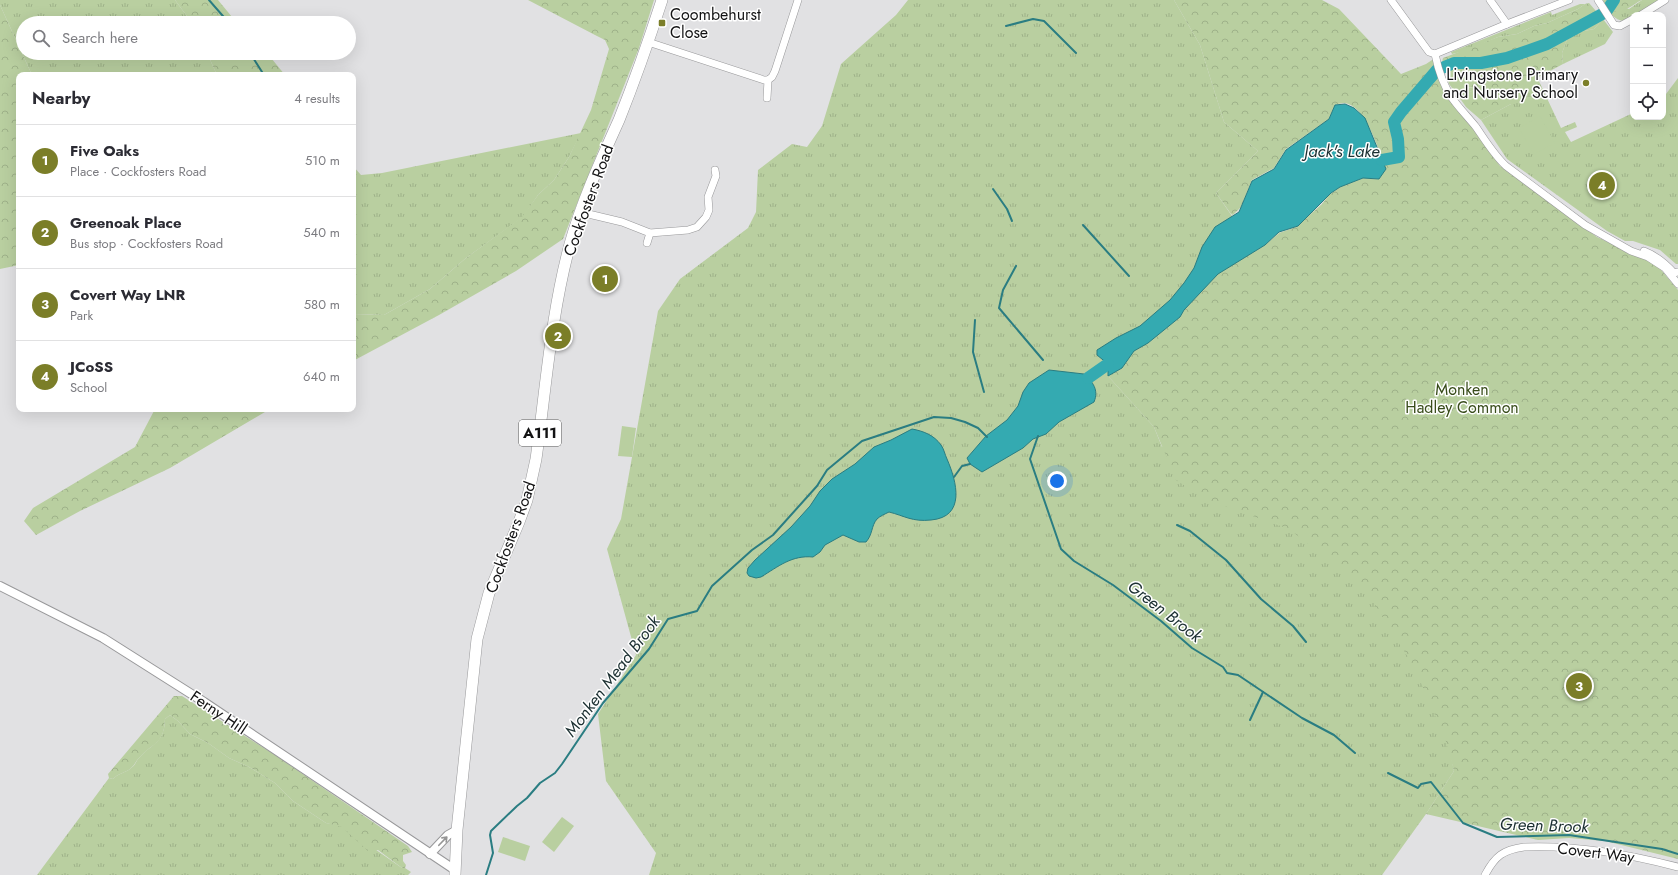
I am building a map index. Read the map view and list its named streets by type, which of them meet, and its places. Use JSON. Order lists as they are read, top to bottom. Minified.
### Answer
{"streets":{"main road":["Cockfosters Road","A111"],"street":["Ferny Hill","Covert Way"]},"crossings":[["Cockfosters Road","Ferny Hill"]],"water":["Jack's Lake","Green Brook","Monken Mead Brook"],"parks":["Monken Hadley Common"],"places":{"transit":["Coombehurst Close"],"other":["Livingstone Primary and Nursery School"]},"page":{"map_buttons":["+","−"],"search":"Search here","heading":["Nearby","4 results"],"list":[{"mark":"1","name":"Five Oaks","note":"Place · Cockfosters Road","value":"510 m"},{"mark":"2","name":"Greenoak Place","note":"Bus stop · Cockfosters Road","value":"540 m"},{"mark":"3","name":"Covert Way LNR","note":"Park","value":"580 m"},{"mark":"4","name":"JCoSS","note":"School","value":"640 m"}],"pins":["4","1","2","3"]}}
